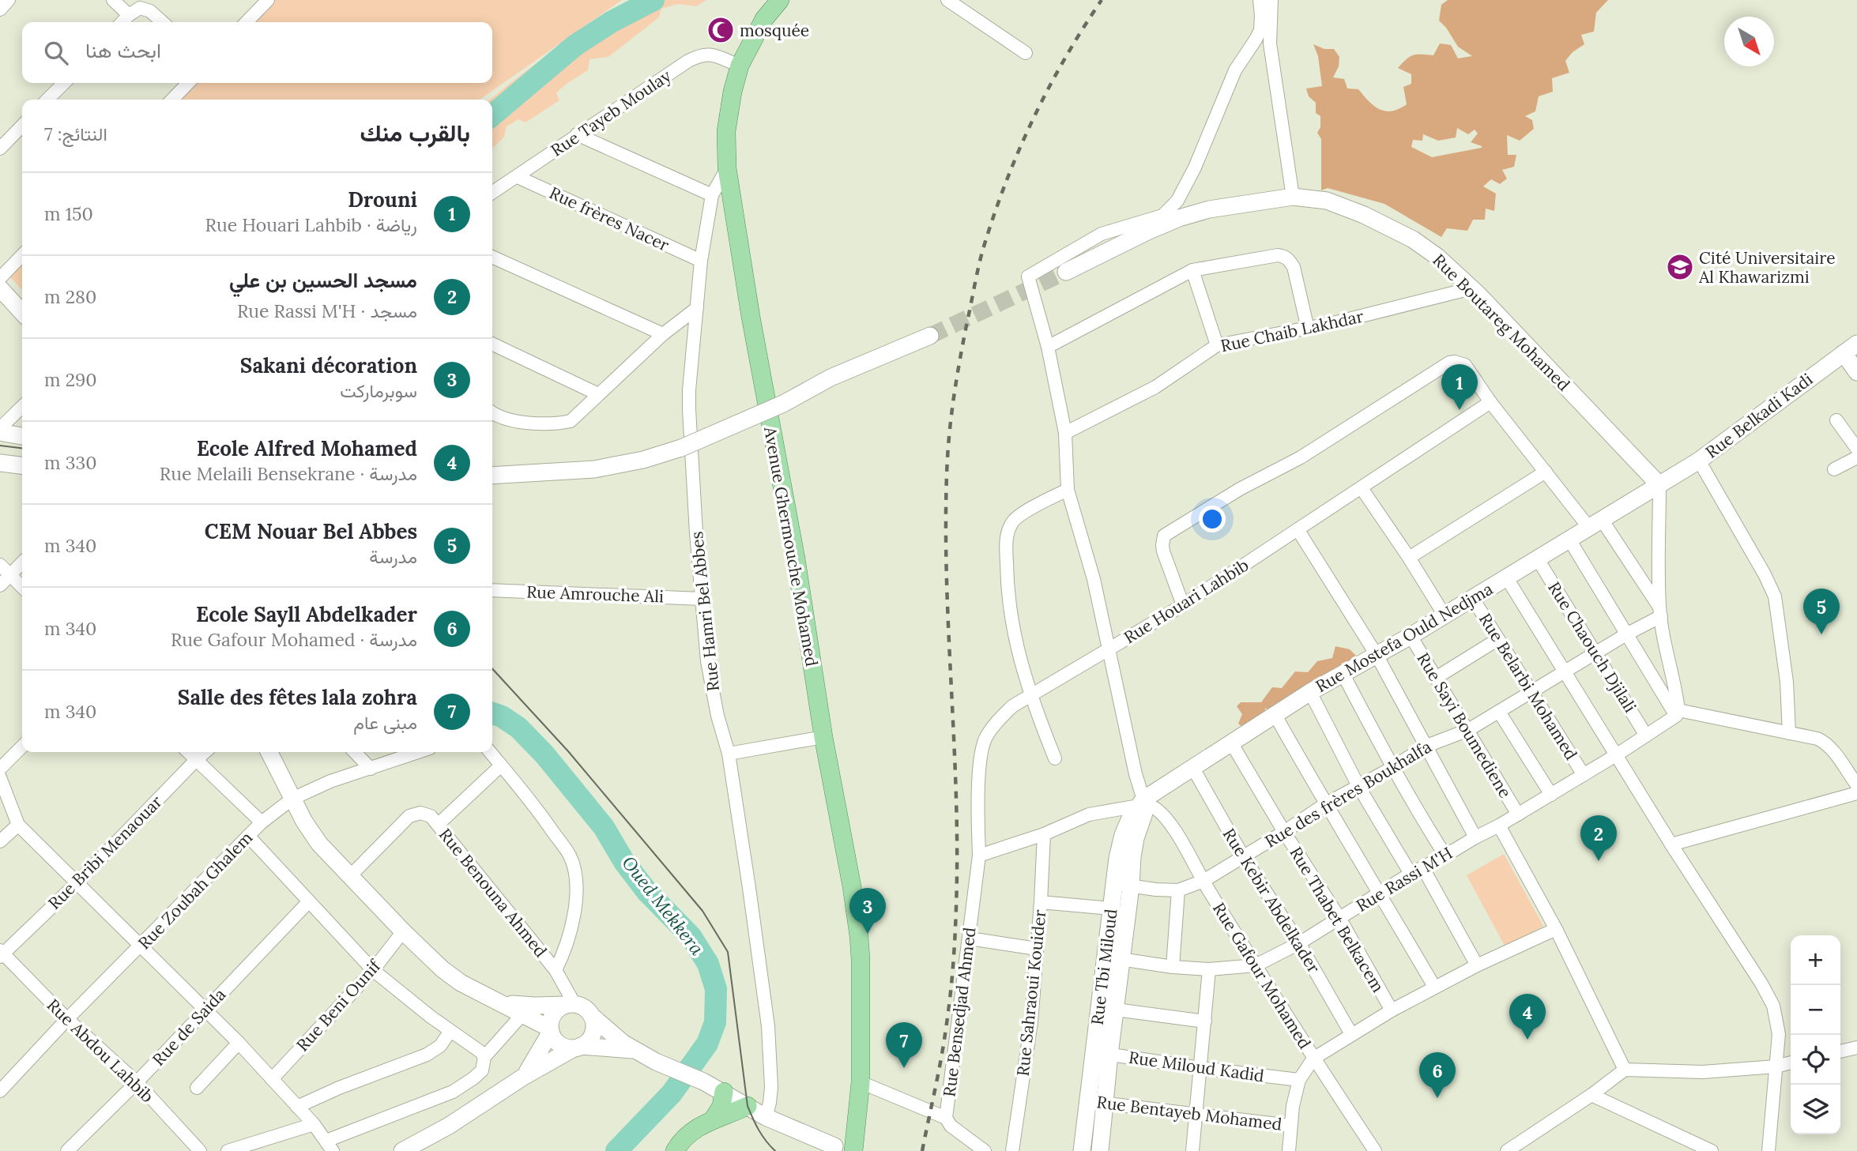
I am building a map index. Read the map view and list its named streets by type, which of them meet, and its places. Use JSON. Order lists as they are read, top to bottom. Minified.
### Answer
{"streets":{"main road":["Rue Boutareg Mohamed","Rue Belkadi Kadi","Avenue Ghermouche Mohamed","Rue Mostefa Ould Nedjma","Rue Tbi Miloud"],"street":["Rue Tayeb Moulay","Rue frères Nacer","Rue Chaib Lakhdar","Rue Amrouche Ali","Rue Houari Lahbib","Rue Hamri Bel Abbes","Rue Chaouch Djilali","Rue Belarbi Mohamed","Rue Sayi Boumediene","Rue des frères Boukhalfa","Rue Bribi Menaouar","Rue Rassi M'H","Rue Zoubah Ghalem","Rue Benouna Ahmed","Rue Kebir Abdelkader","Rue Thabet Belkacem","Rue Gafour Mohamed","Rue Sahraoui Kouider","Rue Beni Ounif","Rue Bensedjad Ahmed","Rue de Saida","Rue Abdou Lahbib","Rue Miloud Kadid","Rue Bentayeb Mohamed"]},"crossings":[["Rue Tayeb Moulay","Rue frères Nacer"],["Rue Tayeb Moulay","Avenue Ghermouche Mohamed"],["Rue frères Nacer","Rue Hamri Bel Abbes"],["Rue Boutareg Mohamed","Rue Chaib Lakhdar"],["Rue Boutareg Mohamed","Rue Belkadi Kadi"],["Rue Boutareg Mohamed","Rue Mostefa Ould Nedjma"],["Rue Belkadi Kadi","Rue Mostefa Ould Nedjma"],["Avenue Ghermouche Mohamed","Rue Hamri Bel Abbes"],["Rue Amrouche Ali","Rue Hamri Bel Abbes"],["Rue Houari Lahbib","Rue Bensedjad Ahmed"],["Rue Mostefa Ould Nedjma","Rue Chaouch Djilali"],["Rue Mostefa Ould Nedjma","Rue Belarbi Mohamed"],["Rue Mostefa Ould Nedjma","Rue Sayi Boumediene"],["Rue Mostefa Ould Nedjma","Rue Kebir Abdelkader"],["Rue Mostefa Ould Nedjma","Rue Thabet Belkacem"],["Rue Mostefa Ould Nedjma","Rue Tbi Miloud"],["Rue Mostefa Ould Nedjma","Rue Gafour Mohamed"],["Rue Chaouch Djilali","Rue des frères Boukhalfa"],["Rue Chaouch Djilali","Rue Rassi M'H"],["Rue Belarbi Mohamed","Rue des frères Boukhalfa"],["Rue Belarbi Mohamed","Rue Rassi M'H"],["Rue Sayi Boumediene","Rue des frères Boukhalfa"],["Rue Sayi Boumediene","Rue Rassi M'H"],["Rue des frères Boukhalfa","Rue Kebir Abdelkader"],["Rue des frères Boukhalfa","Rue Thabet Belkacem"],["Rue des frères Boukhalfa","Rue Tbi Miloud"],["Rue des frères Boukhalfa","Rue Gafour Mohamed"],["Rue Bribi Menaouar","Rue Abdou Lahbib"],["Rue Rassi M'H","Rue Kebir Abdelkader"],["Rue Rassi M'H","Rue Thabet Belkacem"],["Rue Rassi M'H","Rue Tbi Miloud"],["Rue Rassi M'H","Rue Gafour Mohamed"],["Rue Zoubah Ghalem","Rue Abdou Lahbib"],["Rue Tbi Miloud","Rue Gafour Mohamed"],["Rue Tbi Miloud","Rue Miloud Kadid"],["Rue Tbi Miloud","Rue Bentayeb Mohamed"],["Rue de Saida","Rue Abdou Lahbib"]],"water":["Oued Mekkera"],"places":{"mosque":["mosquée"],"school or university":["Cité Universitaire Al Khawarizmi"]},"north":"bottom right","page":{"search":"ابحث هنا","heading":["بالقرب منك","النتائج: 7"],"list":[{"mark":"1","name":"Drouni","note":"رياضة · Rue Houari Lahbib","value":"150 m"},{"mark":"2","name":"مسجد الحسين بن علي","note":"مسجد · Rue Rassi M'H","value":"280 m"},{"mark":"3","name":"Sakani décoration","note":"سوبرماركت","value":"290 m"},{"mark":"4","name":"Ecole Alfred Mohamed","note":"مدرسة · Rue Melaili Bensekrane","value":"330 m"},{"mark":"5","name":"CEM Nouar Bel Abbes","note":"مدرسة","value":"340 m"},{"mark":"6","name":"Ecole Sayll Abdelkader","note":"مدرسة · Rue Gafour Mohamed","value":"340 m"},{"mark":"7","name":"Salle des fêtes lala zohra","note":"مبنى عام","value":"340 m"}],"pins":["1","5","2","3","4","7","6"],"map_buttons":["+","−"]}}
